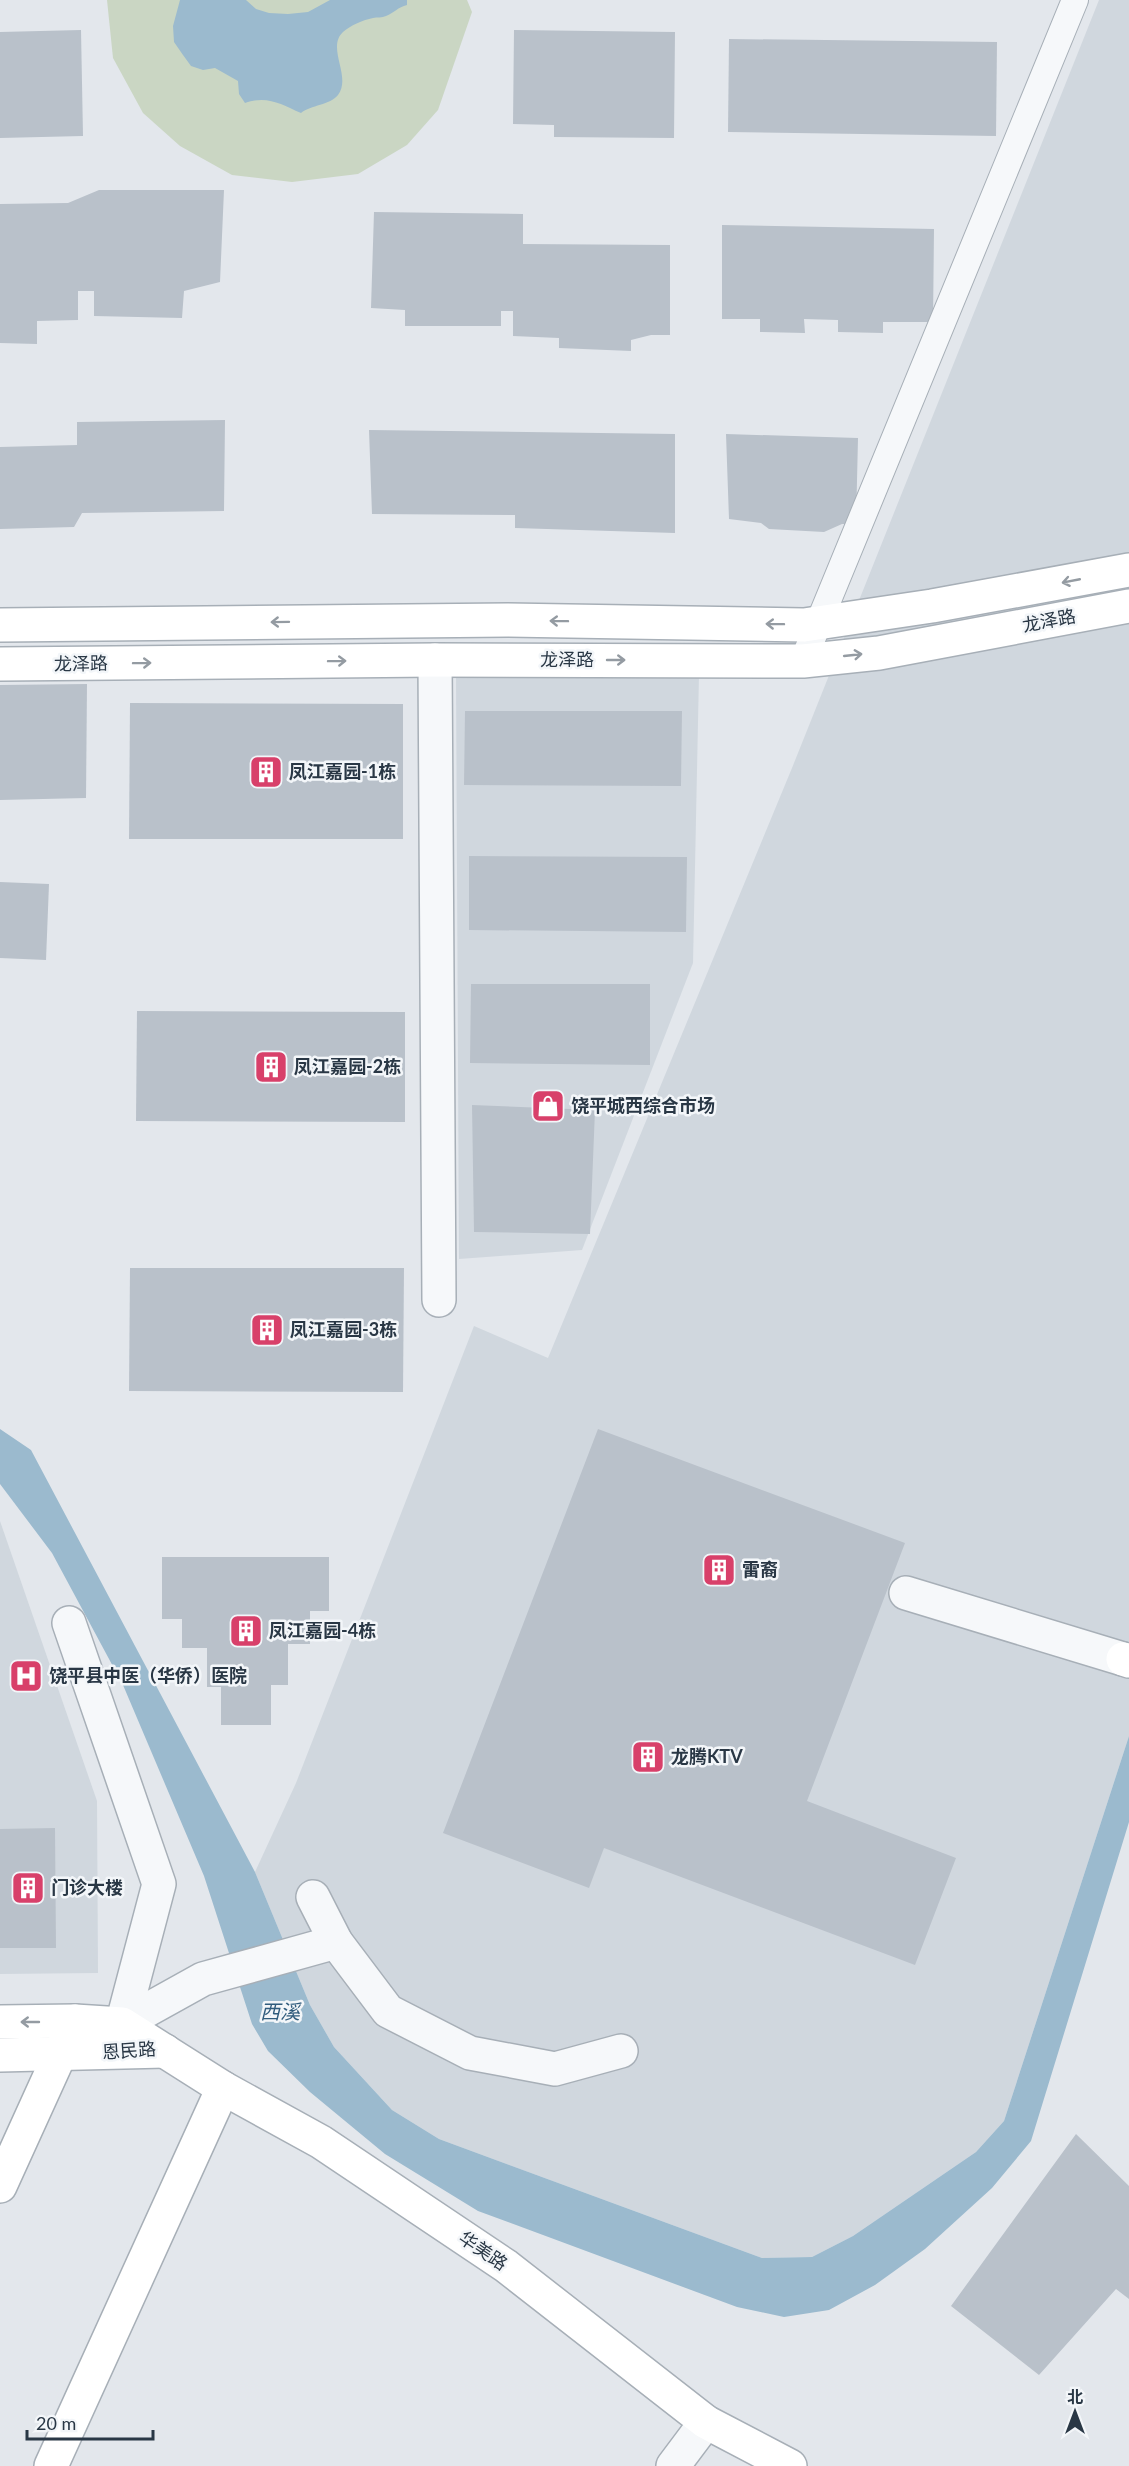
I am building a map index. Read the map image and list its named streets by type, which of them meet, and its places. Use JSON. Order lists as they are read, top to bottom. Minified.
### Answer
{"streets":{"main road":["龙泽路","恩民路","华美路"]},"crossings":[["恩民路","华美路"]],"water":["西溪"],"places":{"building":["凤江嘉园-1栋","凤江嘉园-2栋","凤江嘉园-3栋","雷裔","凤江嘉园-4栋","龙腾KTV","门诊大楼"],"shop":["饶平城西综合市场"],"hospital":["饶平县中医（华侨）医院"]},"scale_bar":"20 m","north":"top"}
